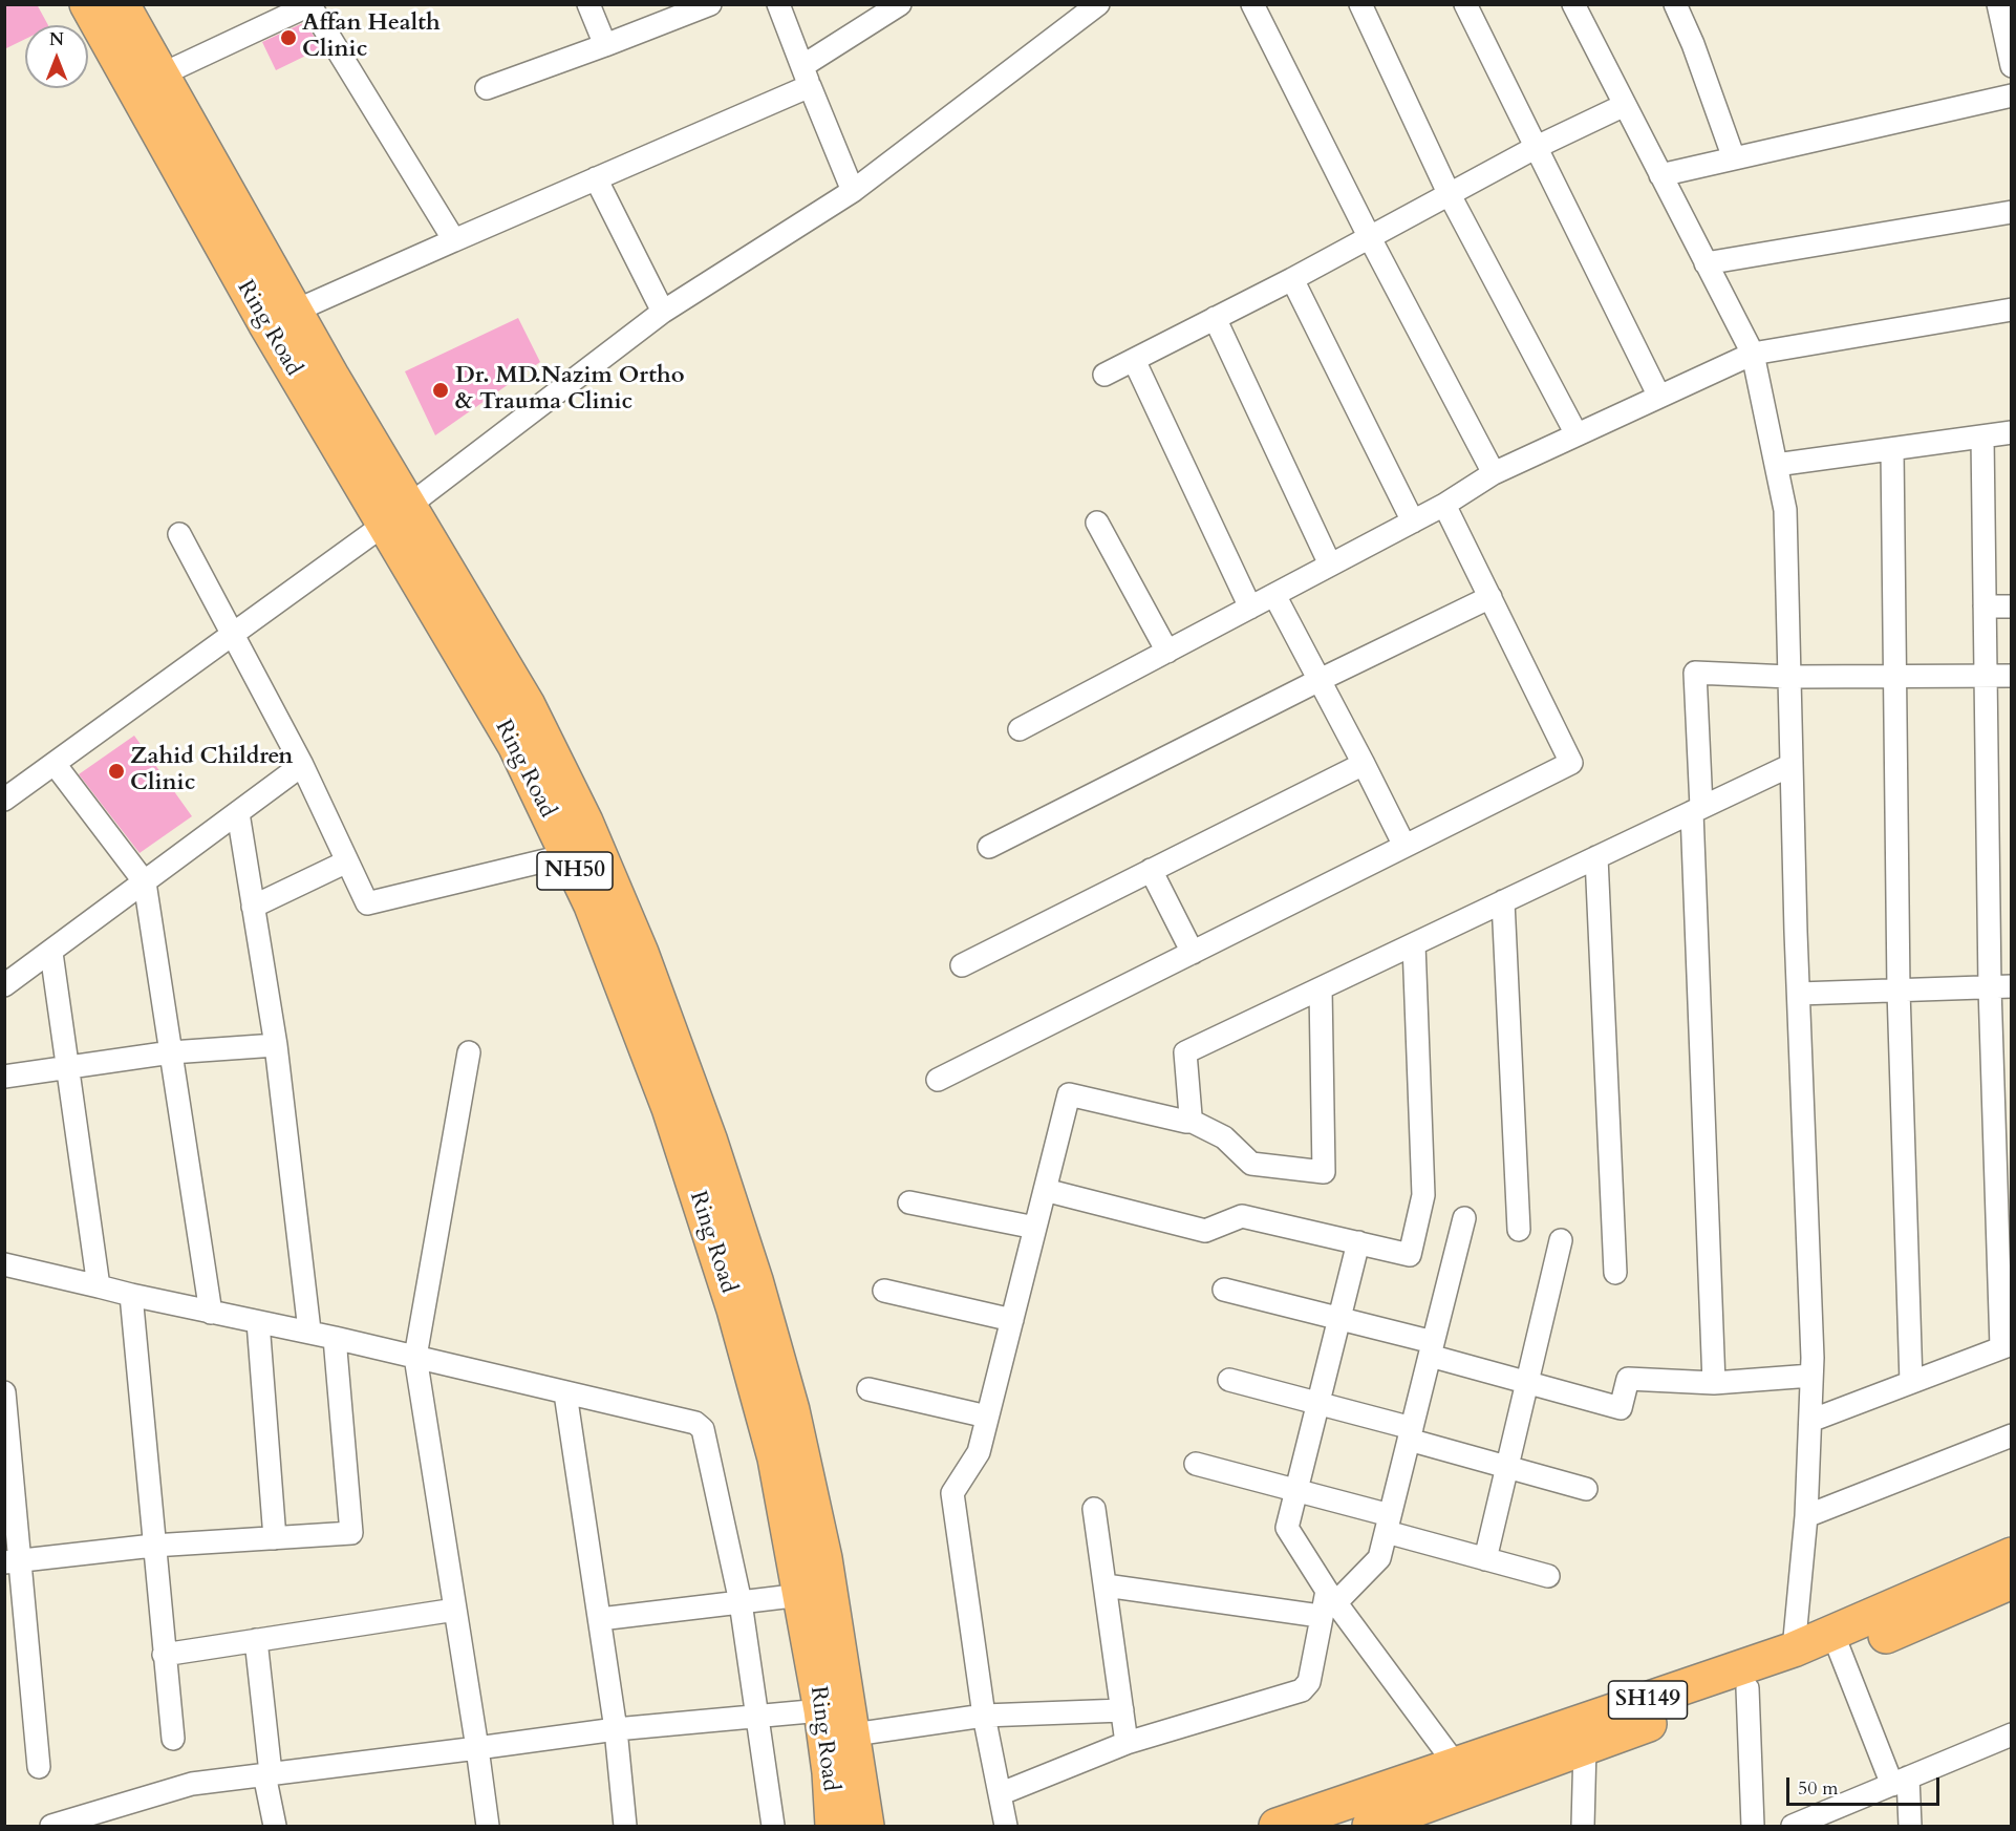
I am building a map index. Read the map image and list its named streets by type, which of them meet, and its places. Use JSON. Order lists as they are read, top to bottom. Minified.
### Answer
{"streets":{"main road":["Ring Road","NH50","SH149"]},"places":["Affan Health Clinic","Dr. MD.Nazim Ortho & Trauma Clinic","Zahid Children Clinic"],"scale_bar":"50 m","north":"top"}
